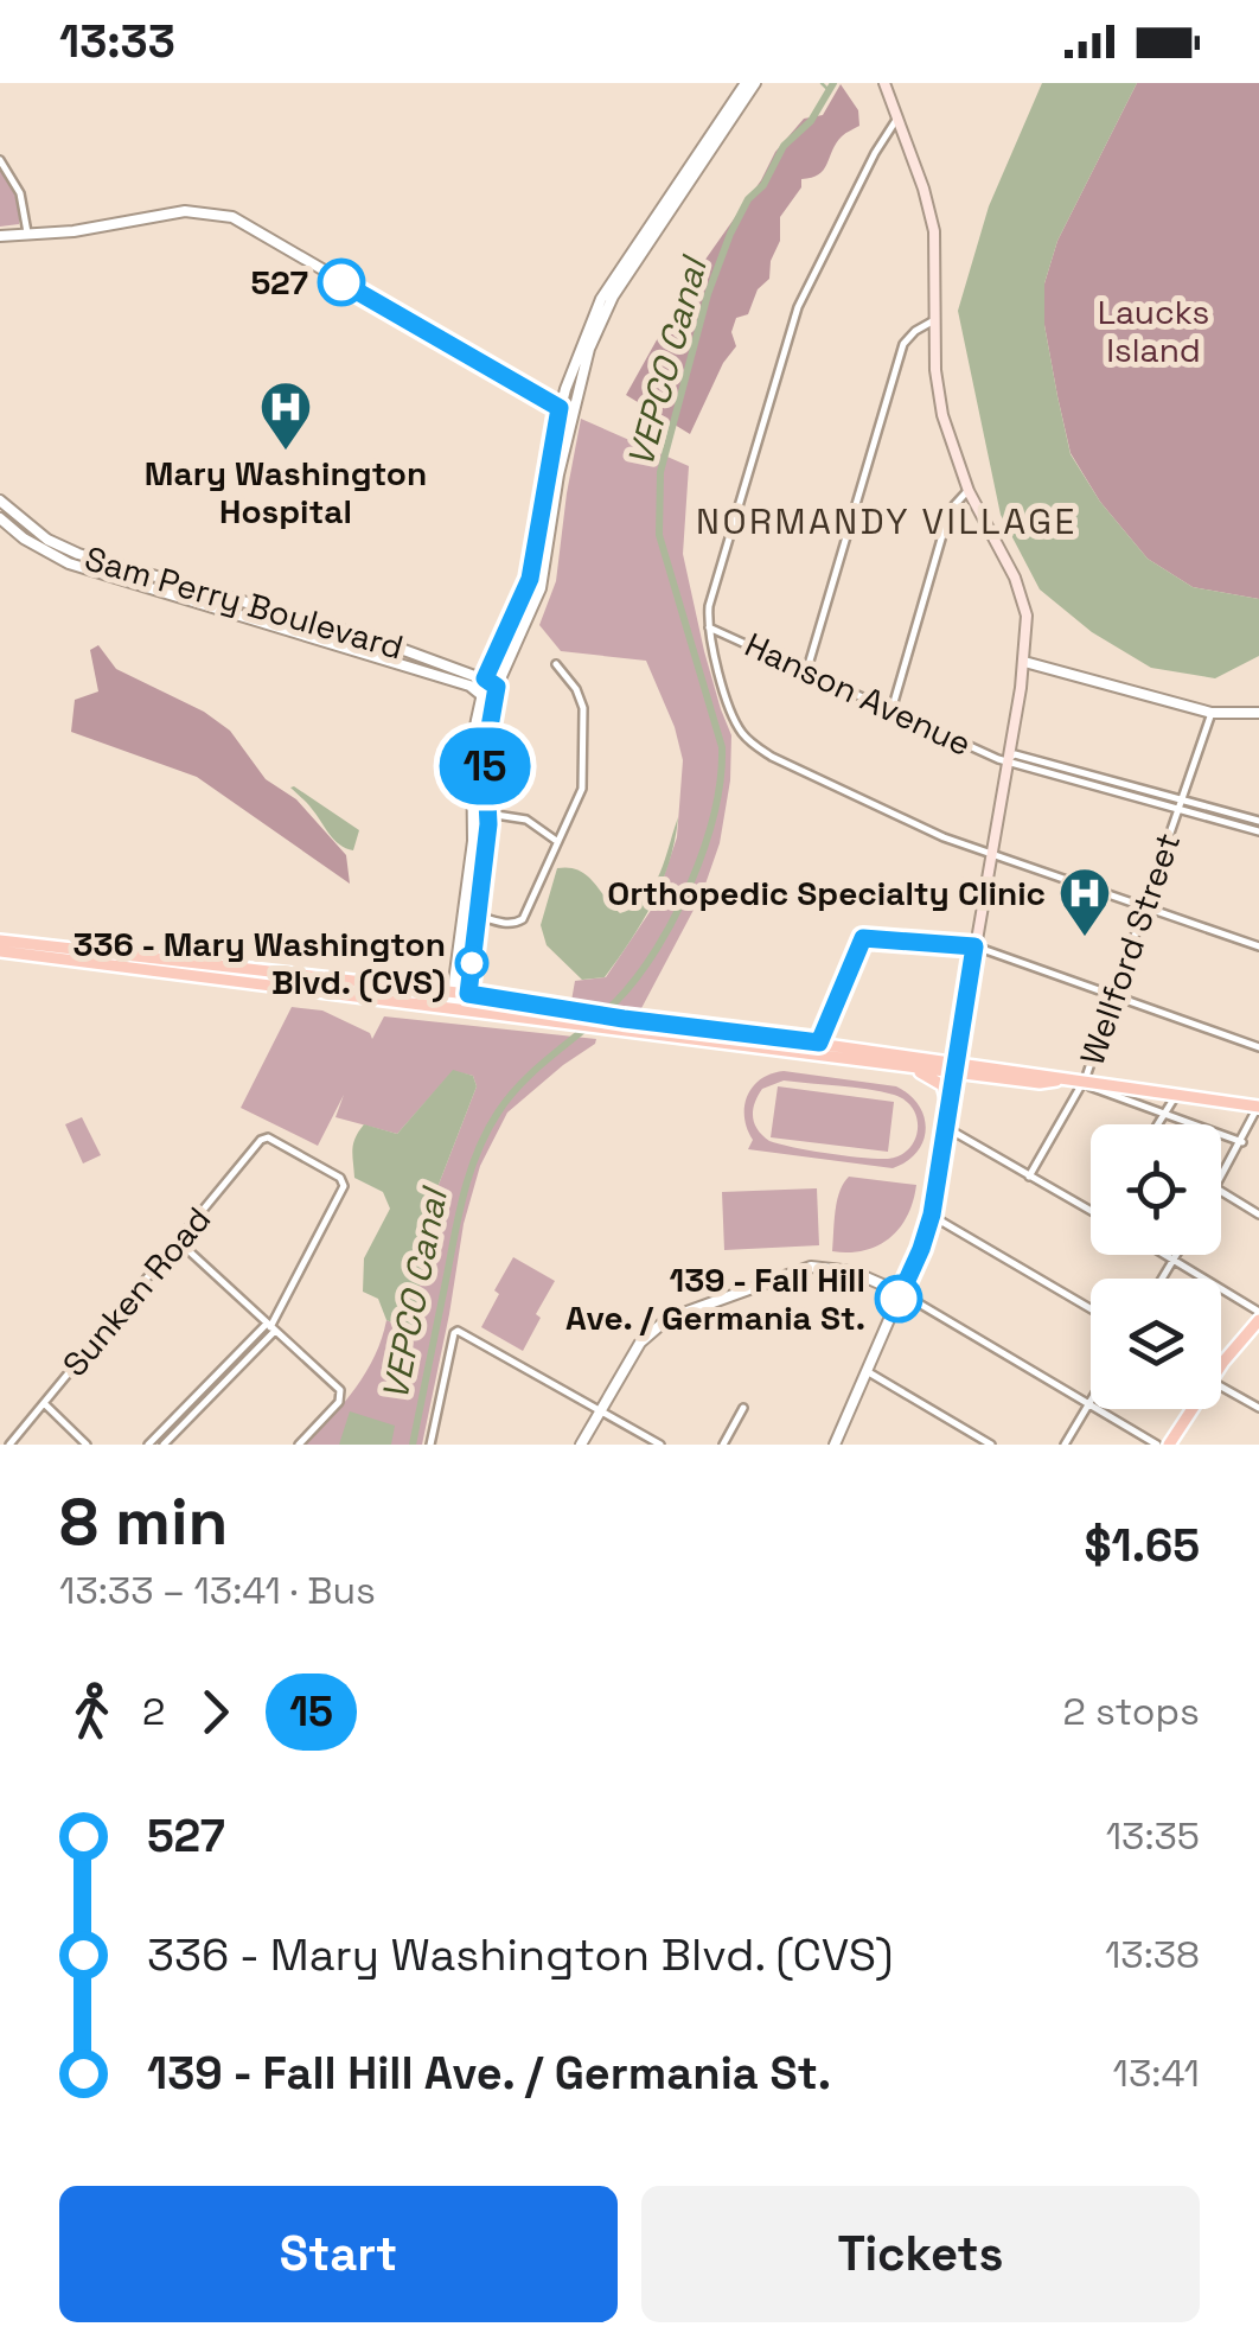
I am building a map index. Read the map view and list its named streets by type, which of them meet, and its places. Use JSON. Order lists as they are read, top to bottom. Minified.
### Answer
{"streets":{"street":["Sam Perry Boulevard","Hanson Avenue","Wellford Street","Sunken Road"]},"crossings":[["Hanson Avenue","Wellford Street"]],"districts":["NORMANDY VILLAGE"],"water":["VEPCO Canal"],"parks":["Laucks Island"],"places":{"other":["527","336 - Mary Washington Blvd. (CVS)","139 - Fall Hill Ave. / Germania St."],"hospital":["Mary Washington Hospital","Orthopedic Specialty Clinic"]},"lines":["bus line 15"],"page":{"status":"13:33","on_map":"15","heading":["8 min","13:33 – 13:41 · Bus","$1.65"],"legs":["2","15","2 stops"],"list":[{"name":"527","value":"13:35"},{"name":"336 - Mary Washington Blvd. (CVS)","value":"13:38"},{"name":"139 - Fall Hill Ave. / Germania St.","value":"13:41"}],"buttons":["Start","Tickets"]}}
